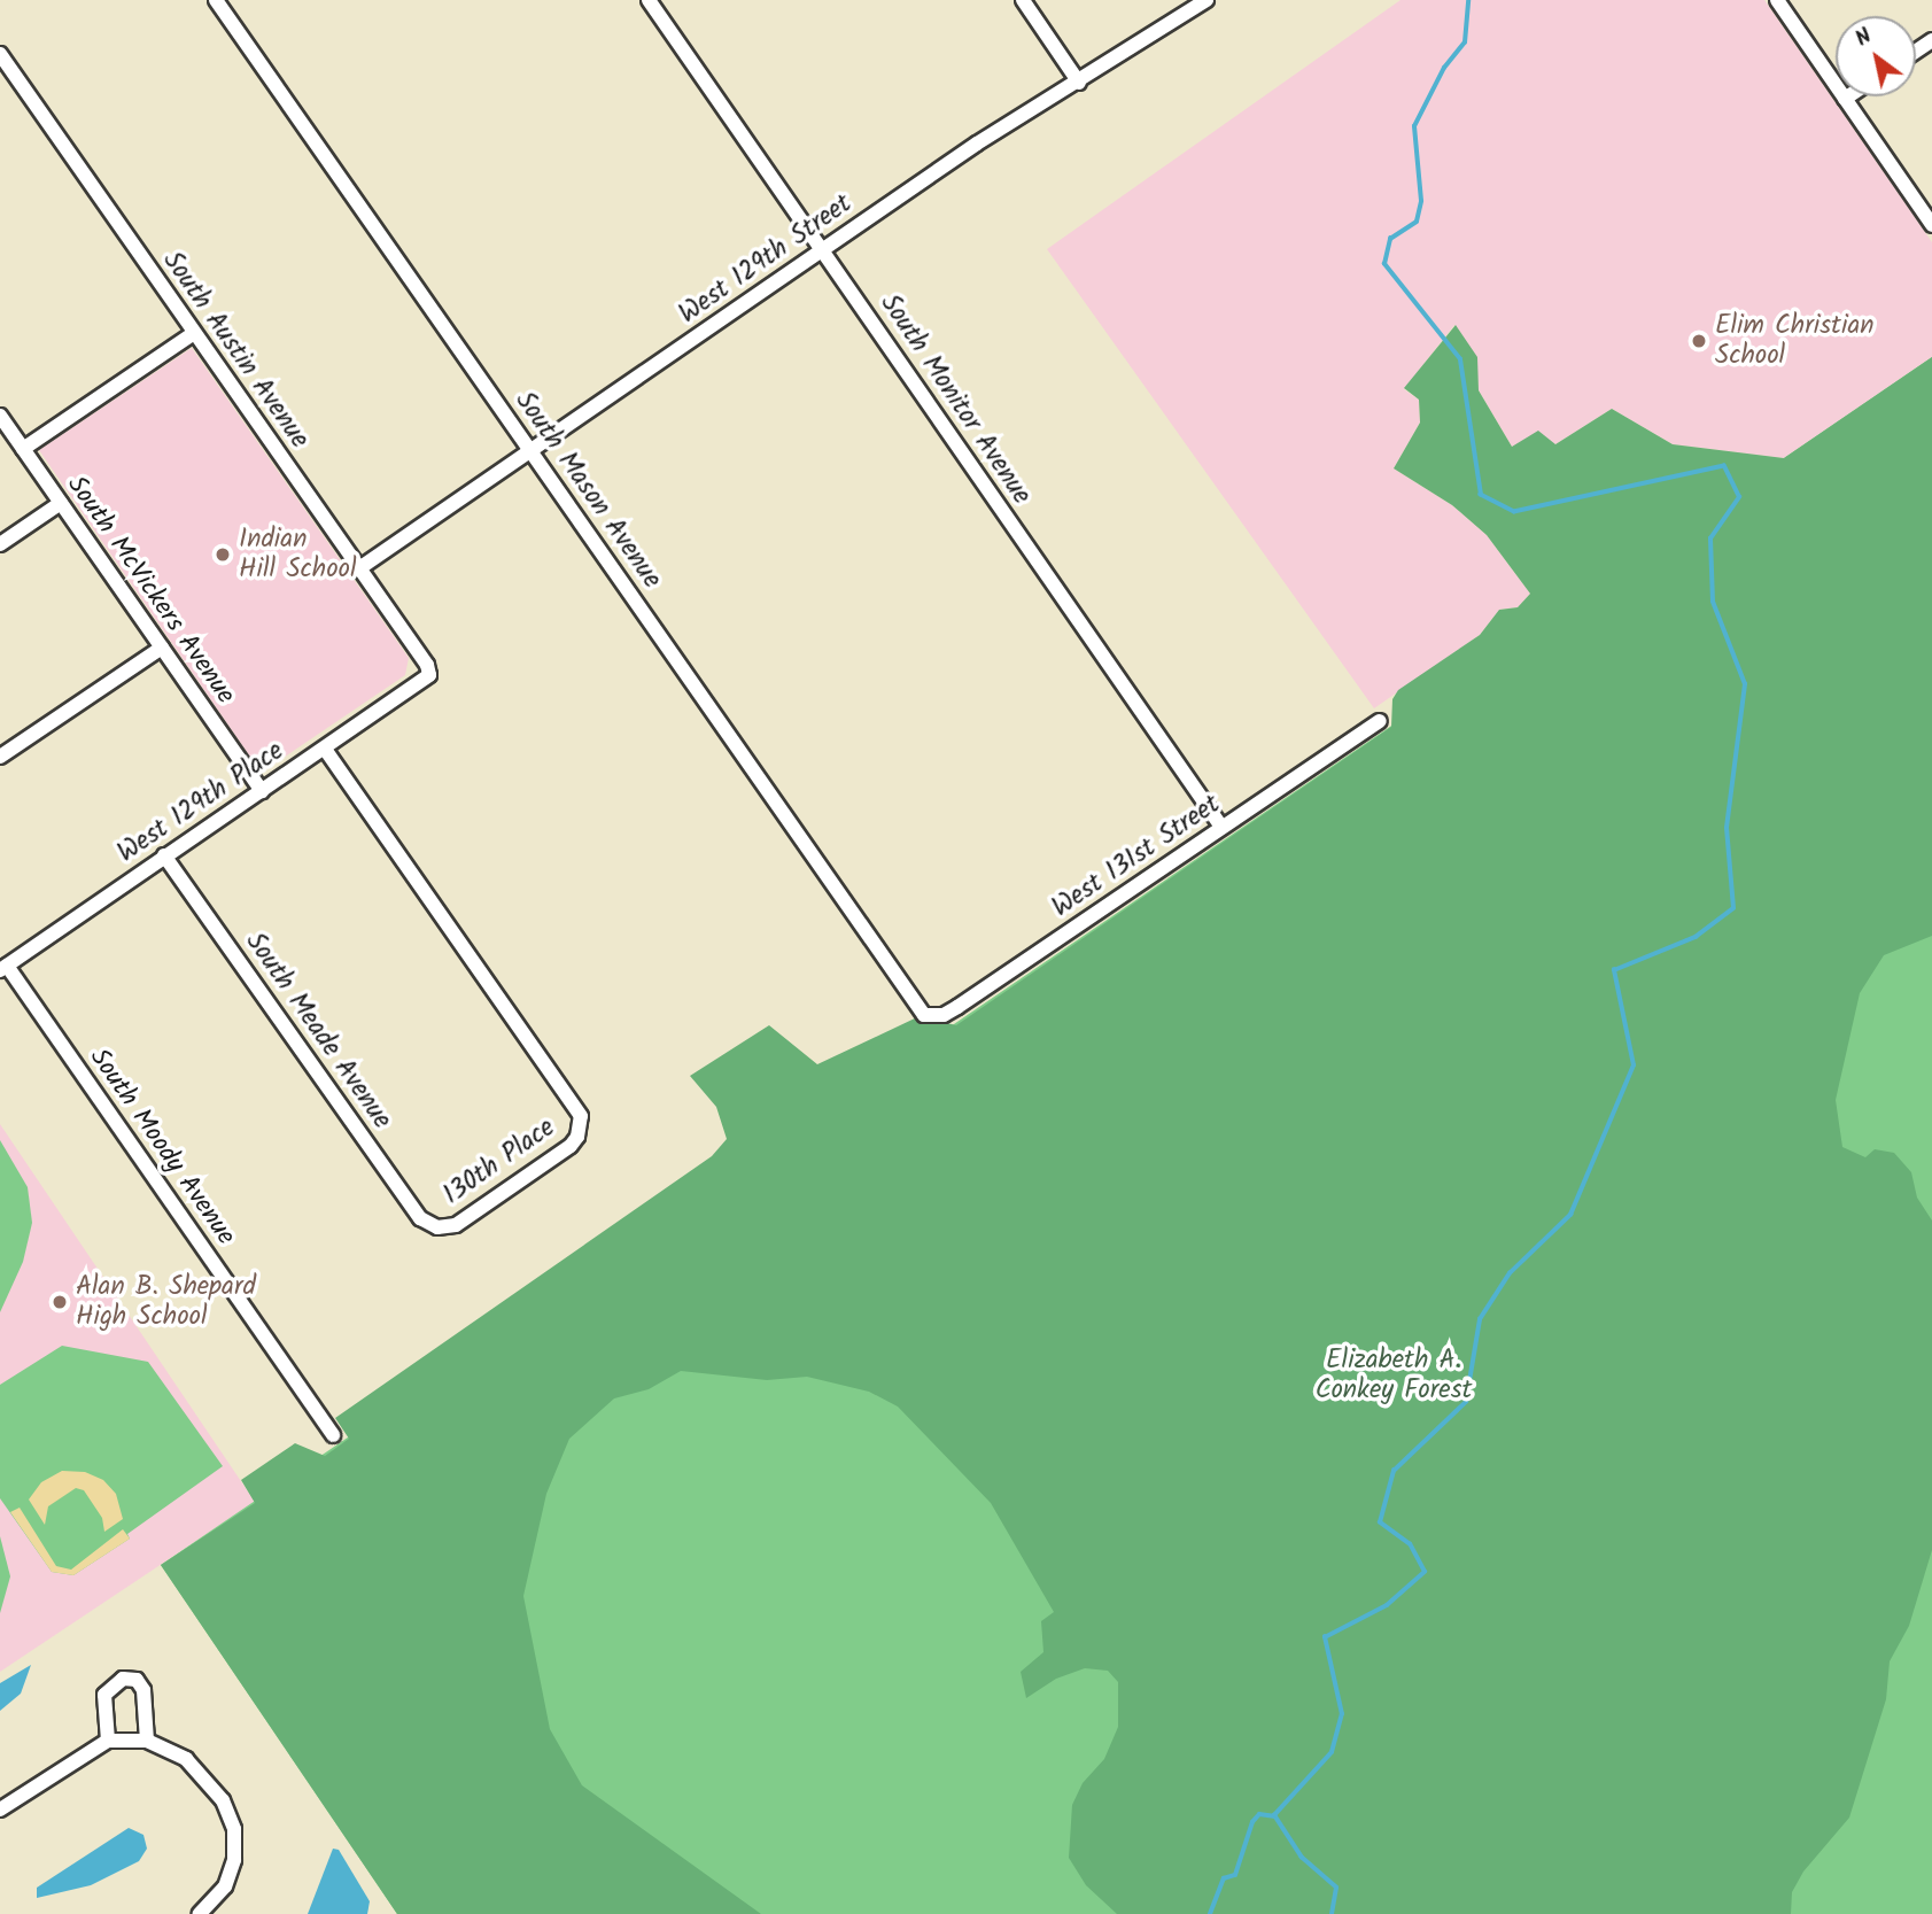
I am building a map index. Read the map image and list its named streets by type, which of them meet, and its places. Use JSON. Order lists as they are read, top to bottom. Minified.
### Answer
{"streets":{"street":["West 129th Street","South Austin Avenue","South Monitor Avenue","South Mason Avenue","South McVickers Avenue","West 129th Place","West 131st Street","South Meade Avenue","South Moody Avenue","130th Place"]},"crossings":[["West 129th Street","South Austin Avenue"],["West 129th Street","South Monitor Avenue"],["West 129th Street","South Mason Avenue"],["South Austin Avenue","West 129th Place"],["South Monitor Avenue","West 131st Street"],["South Mason Avenue","West 131st Street"],["South McVickers Avenue","West 129th Place"],["West 129th Place","South Meade Avenue"],["West 129th Place","South Moody Avenue"],["West 129th Place","130th Place"],["South Meade Avenue","130th Place"]],"parks":["Elizabeth A. Conkey Forest"],"places":["Elim Christian School","Indian Hill School","Alan B. Shepard High School"],"north":"top left"}
